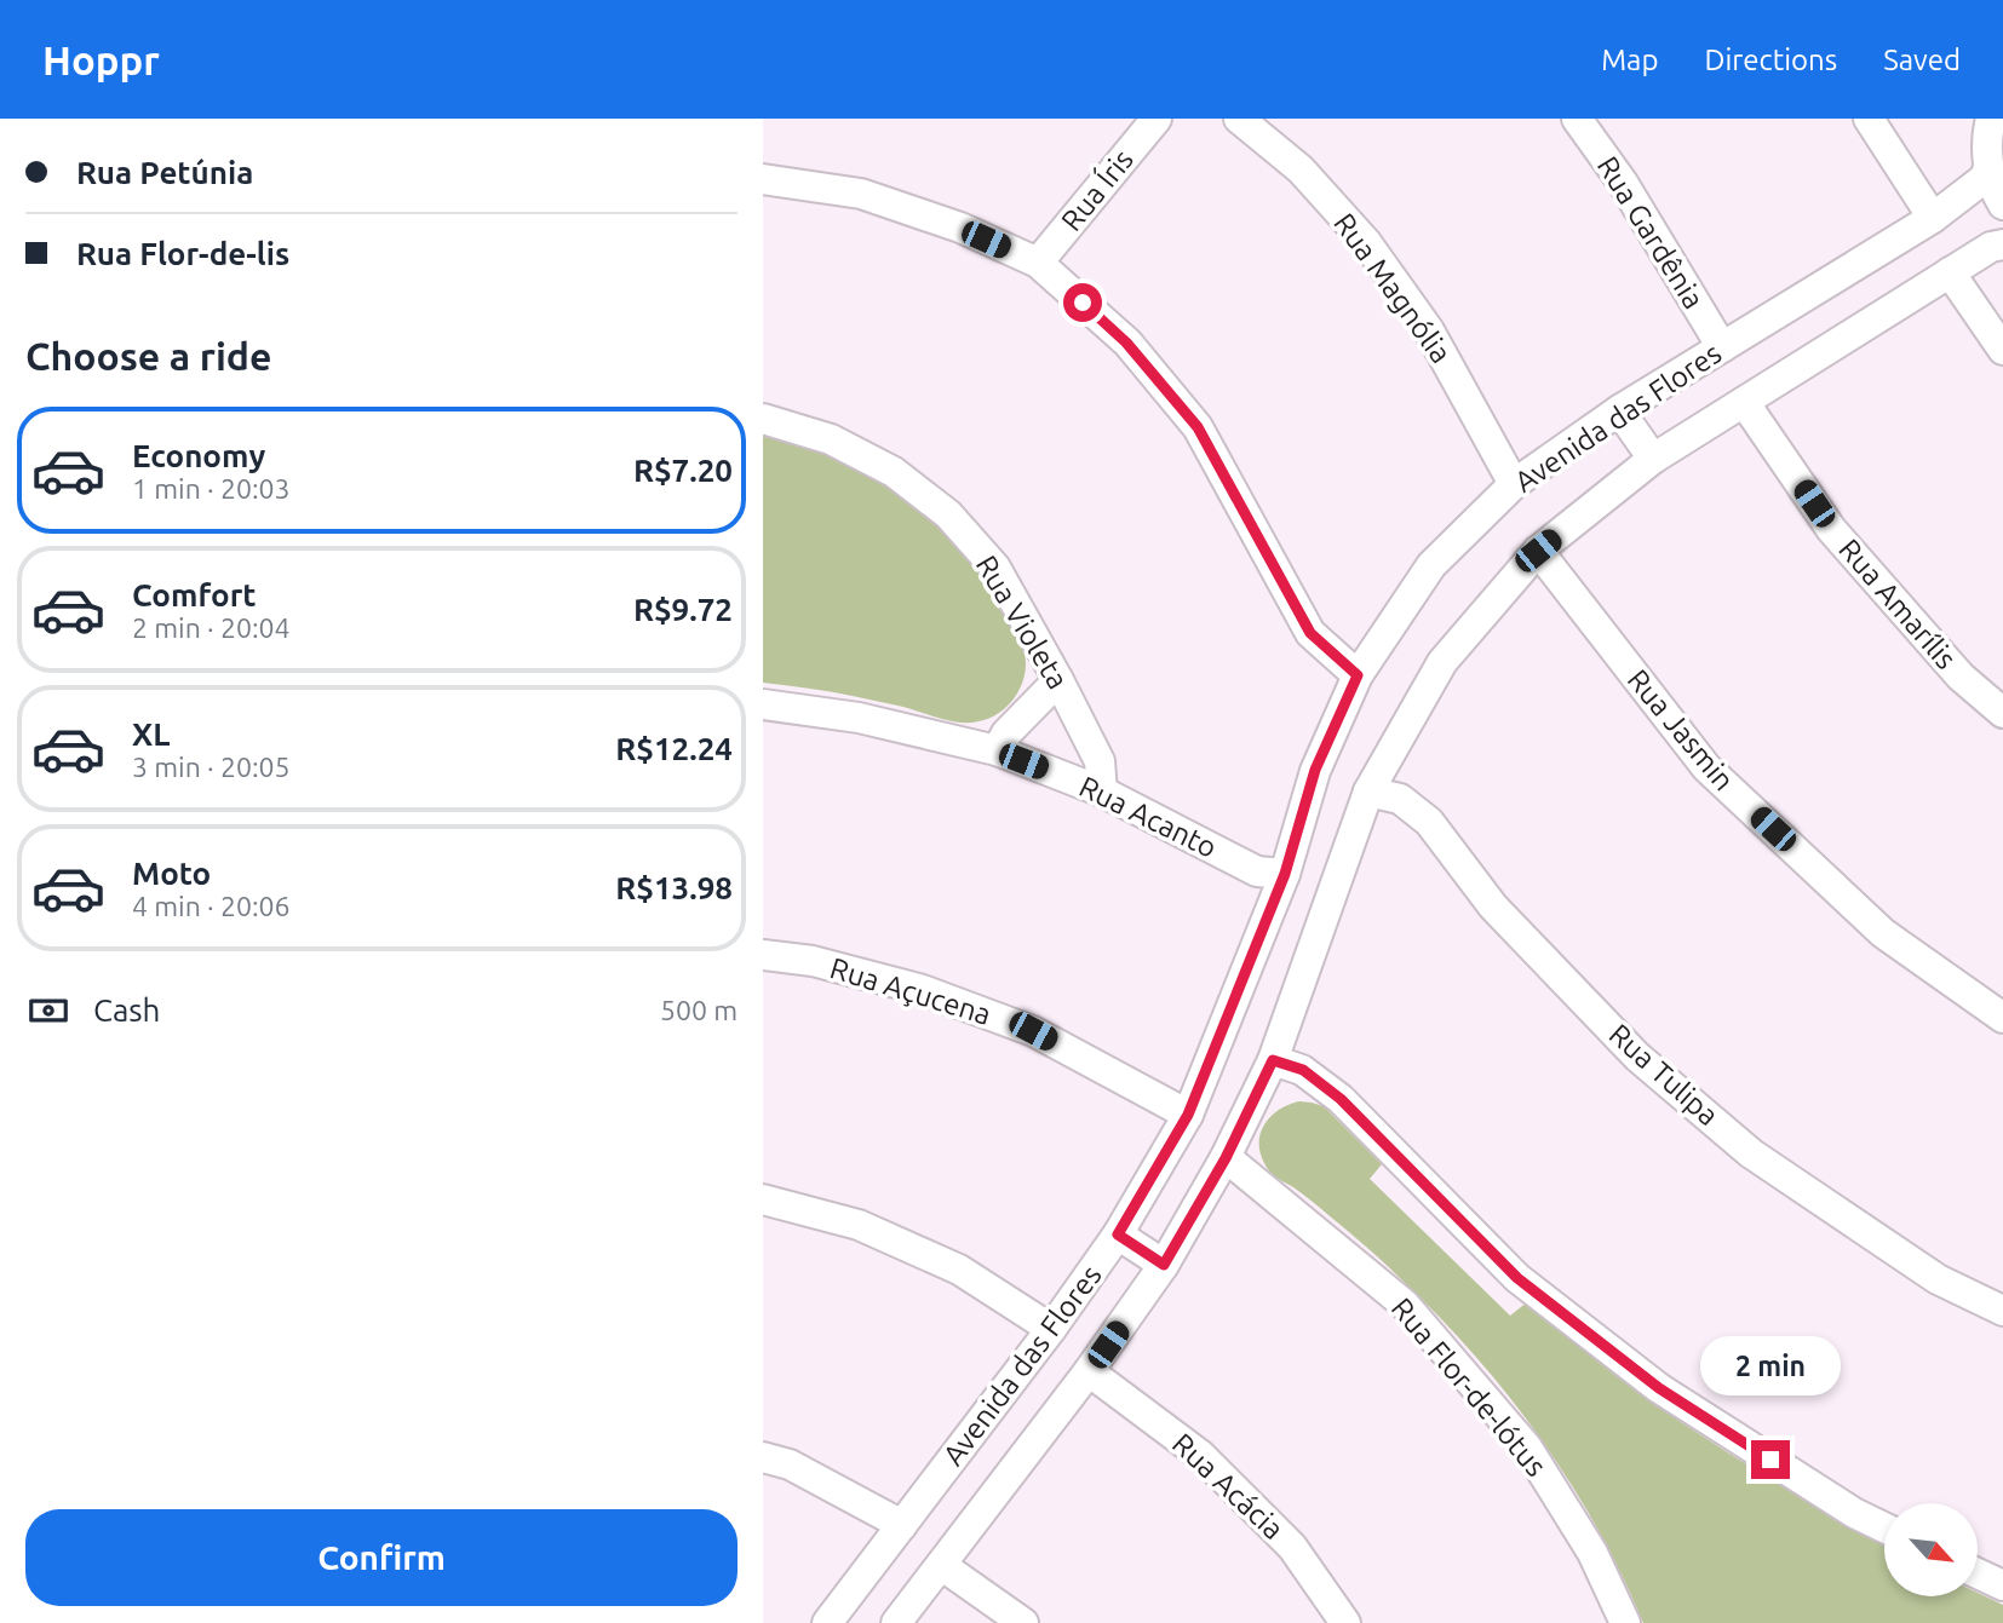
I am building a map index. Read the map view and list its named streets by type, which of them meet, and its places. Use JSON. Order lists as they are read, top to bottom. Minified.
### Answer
{"streets":{"street":["Rua Íris","Rua Gardênia","Rua Magnólia","Avenida das Flores","Rua Amarílis","Rua Violeta","Rua Jasmin","Rua Acanto","Rua Açucena","Rua Tulipa","Rua Flor-de-lótus","Rua Acácia"]},"crossings":[["Rua Gardênia","Avenida das Flores"],["Rua Magnólia","Avenida das Flores"],["Avenida das Flores","Rua Amarílis"],["Avenida das Flores","Rua Jasmin"],["Avenida das Flores","Rua Acanto"],["Avenida das Flores","Rua Açucena"],["Avenida das Flores","Rua Tulipa"],["Avenida das Flores","Rua Flor-de-lótus"],["Avenida das Flores","Rua Acácia"],["Rua Violeta","Rua Acanto"]],"north":"bottom right","page":{"header":"Hoppr","nav":["Map","Directions","Saved"],"banner":["Rua Petúnia","Rua Flor-de-lis"],"heading":"Choose a ride","list":[{"name":"Economy","note":"1 min · 20:03","value":"R$7.20"},{"name":"Comfort","note":"2 min · 20:04","value":"R$9.72"},{"name":"XL","note":"3 min · 20:05","value":"R$12.24"},{"name":"Moto","note":"4 min · 20:06","value":"R$13.98"}],"pay":["Cash","500 m"],"bubble":"2 min","buttons":"Confirm"}}
